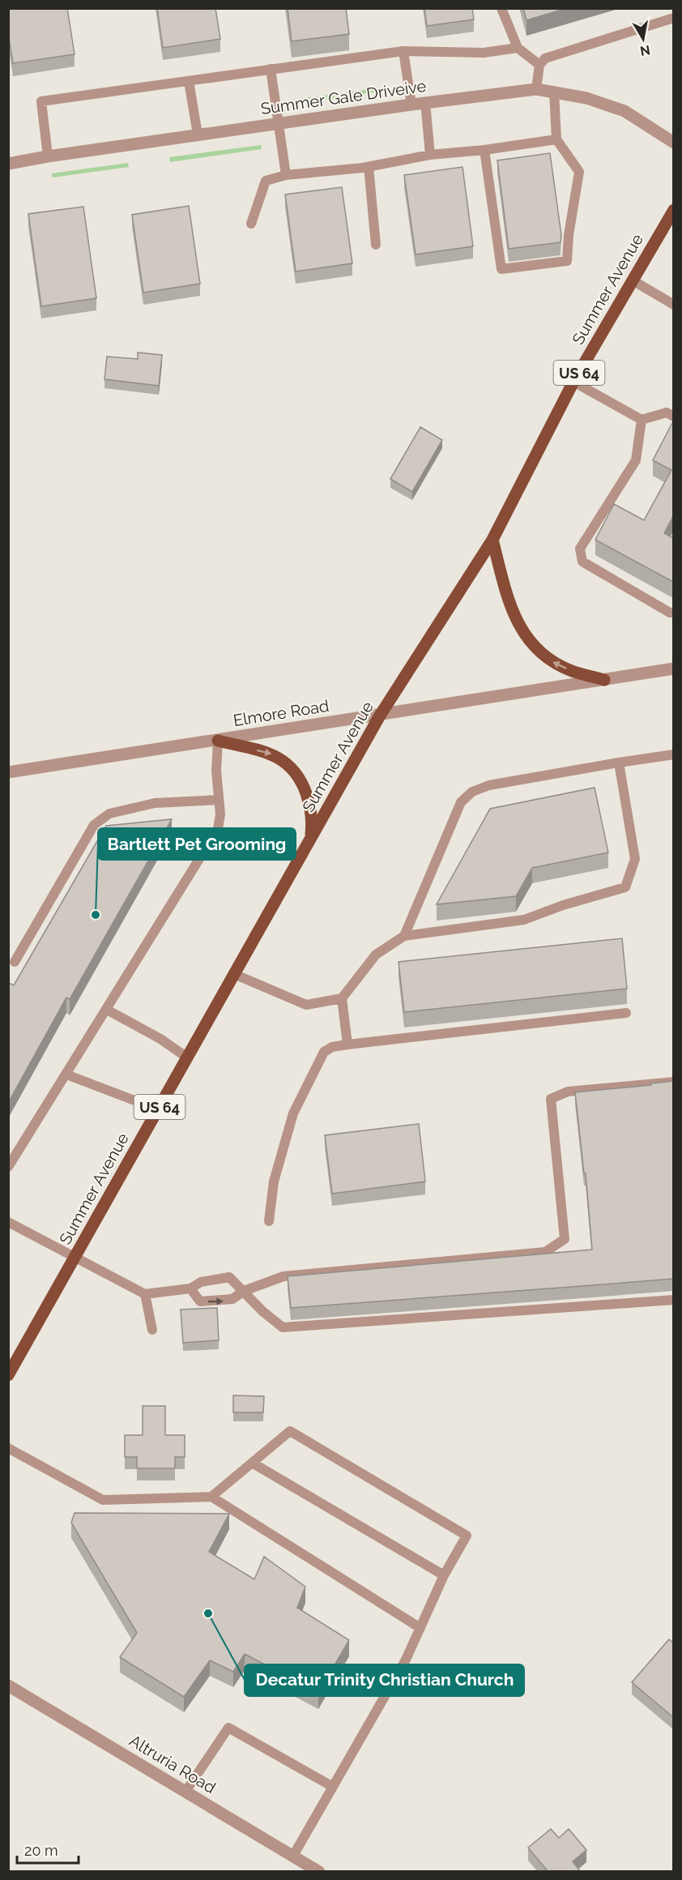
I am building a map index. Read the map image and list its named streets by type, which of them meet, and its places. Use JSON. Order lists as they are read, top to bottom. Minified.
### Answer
{"streets":{"main road":["Summer Avenue","US 64"],"street":["Summer Gale Driveive","Elmore Road","Altruria Road"]},"crossings":[["Summer Avenue","Elmore Road"]],"places":["Bartlett Pet Grooming","Decatur Trinity Christian Church"],"scale_bar":"20 m","north":"bottom"}
